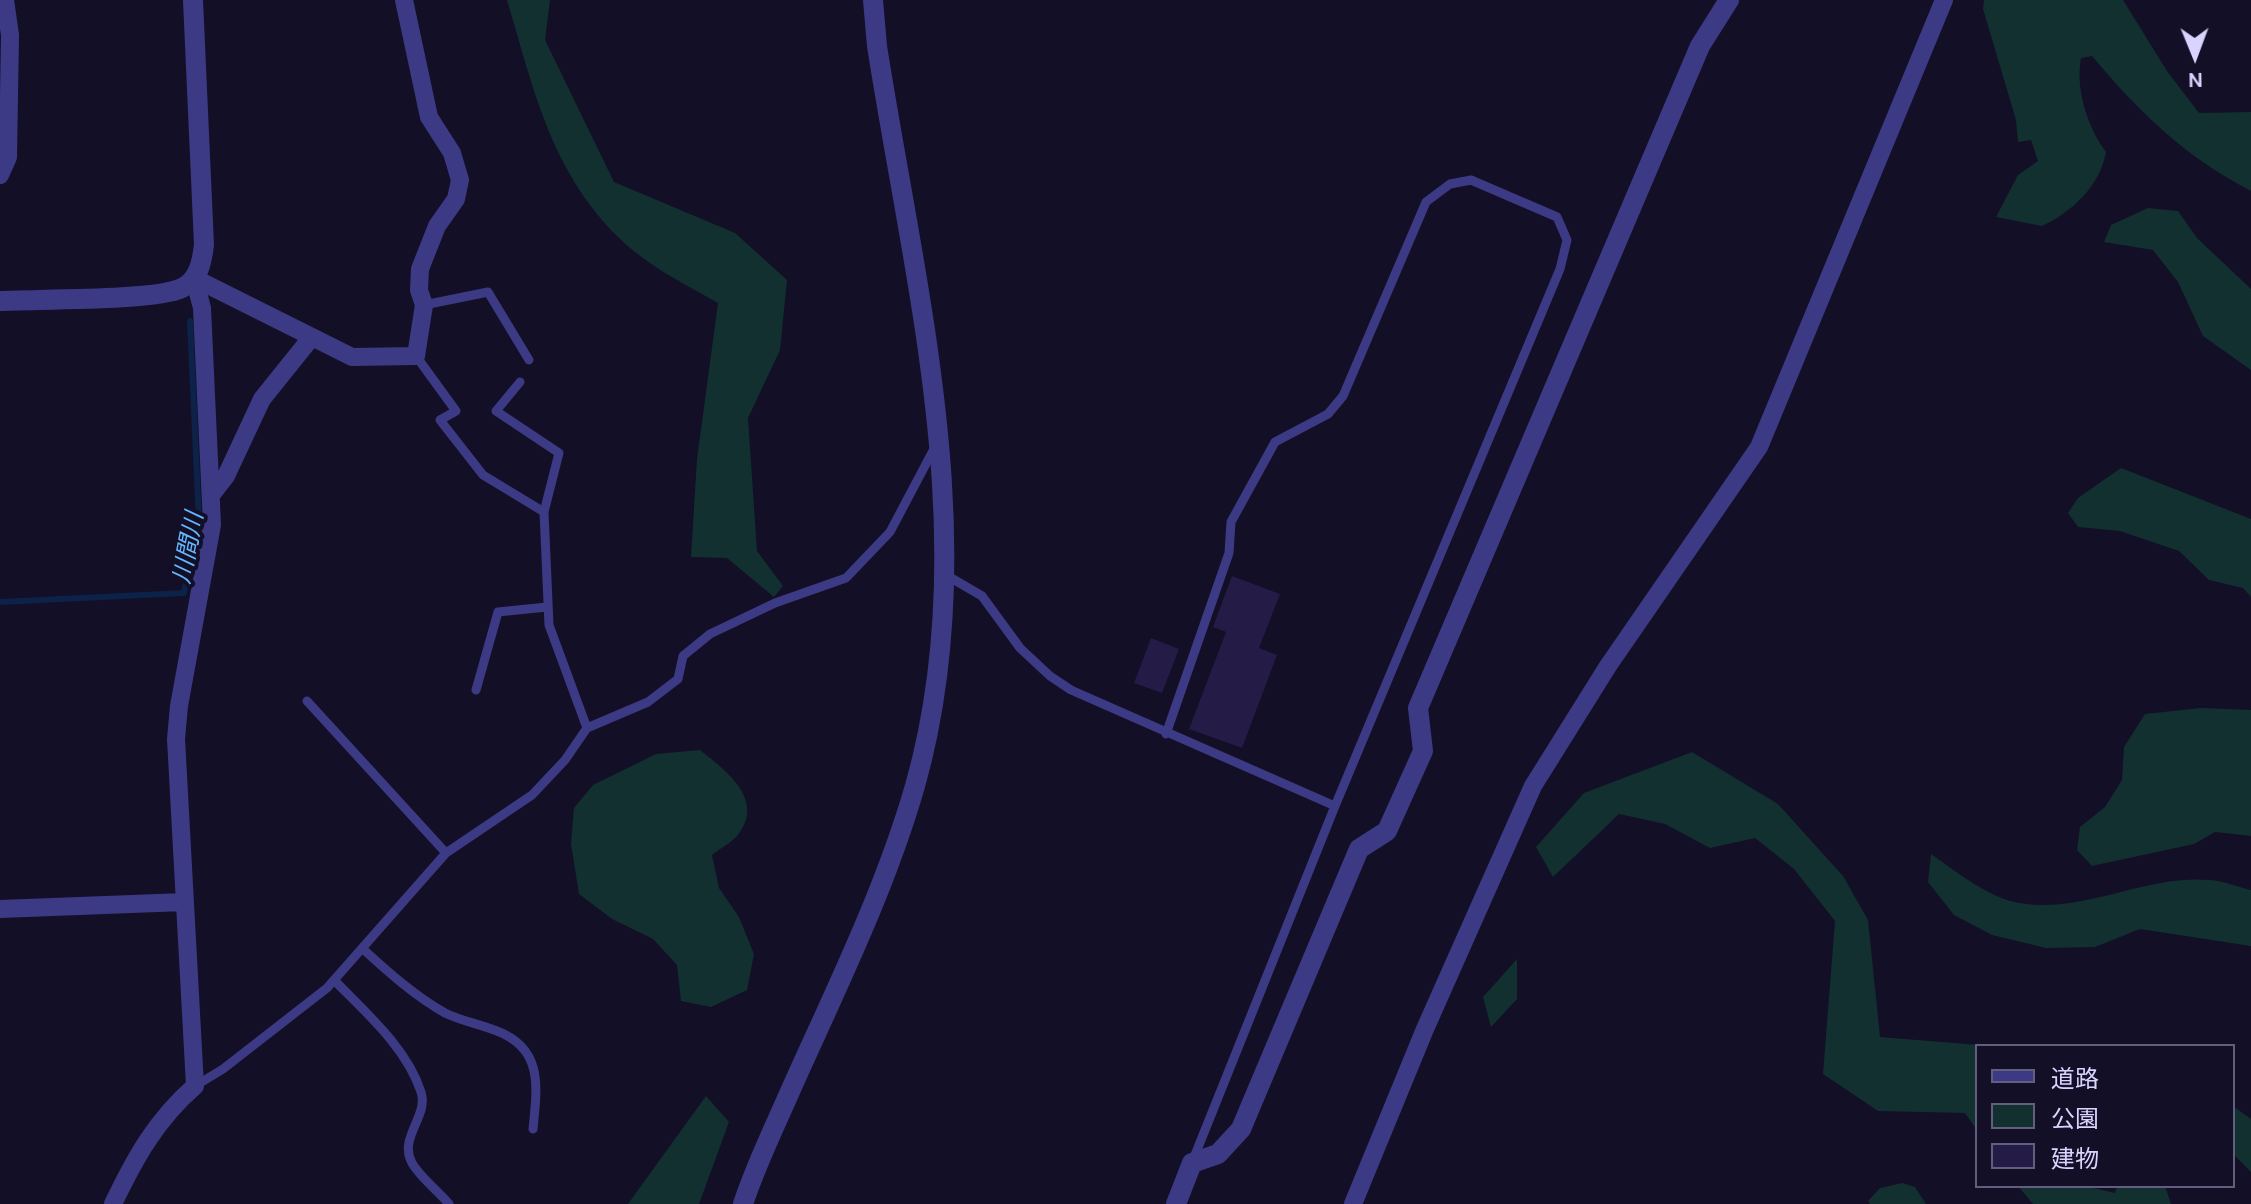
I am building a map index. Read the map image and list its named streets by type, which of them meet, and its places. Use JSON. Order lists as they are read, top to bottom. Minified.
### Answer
{"water":["川間川"],"legend":["道路","公園","建物"],"north":"bottom"}
